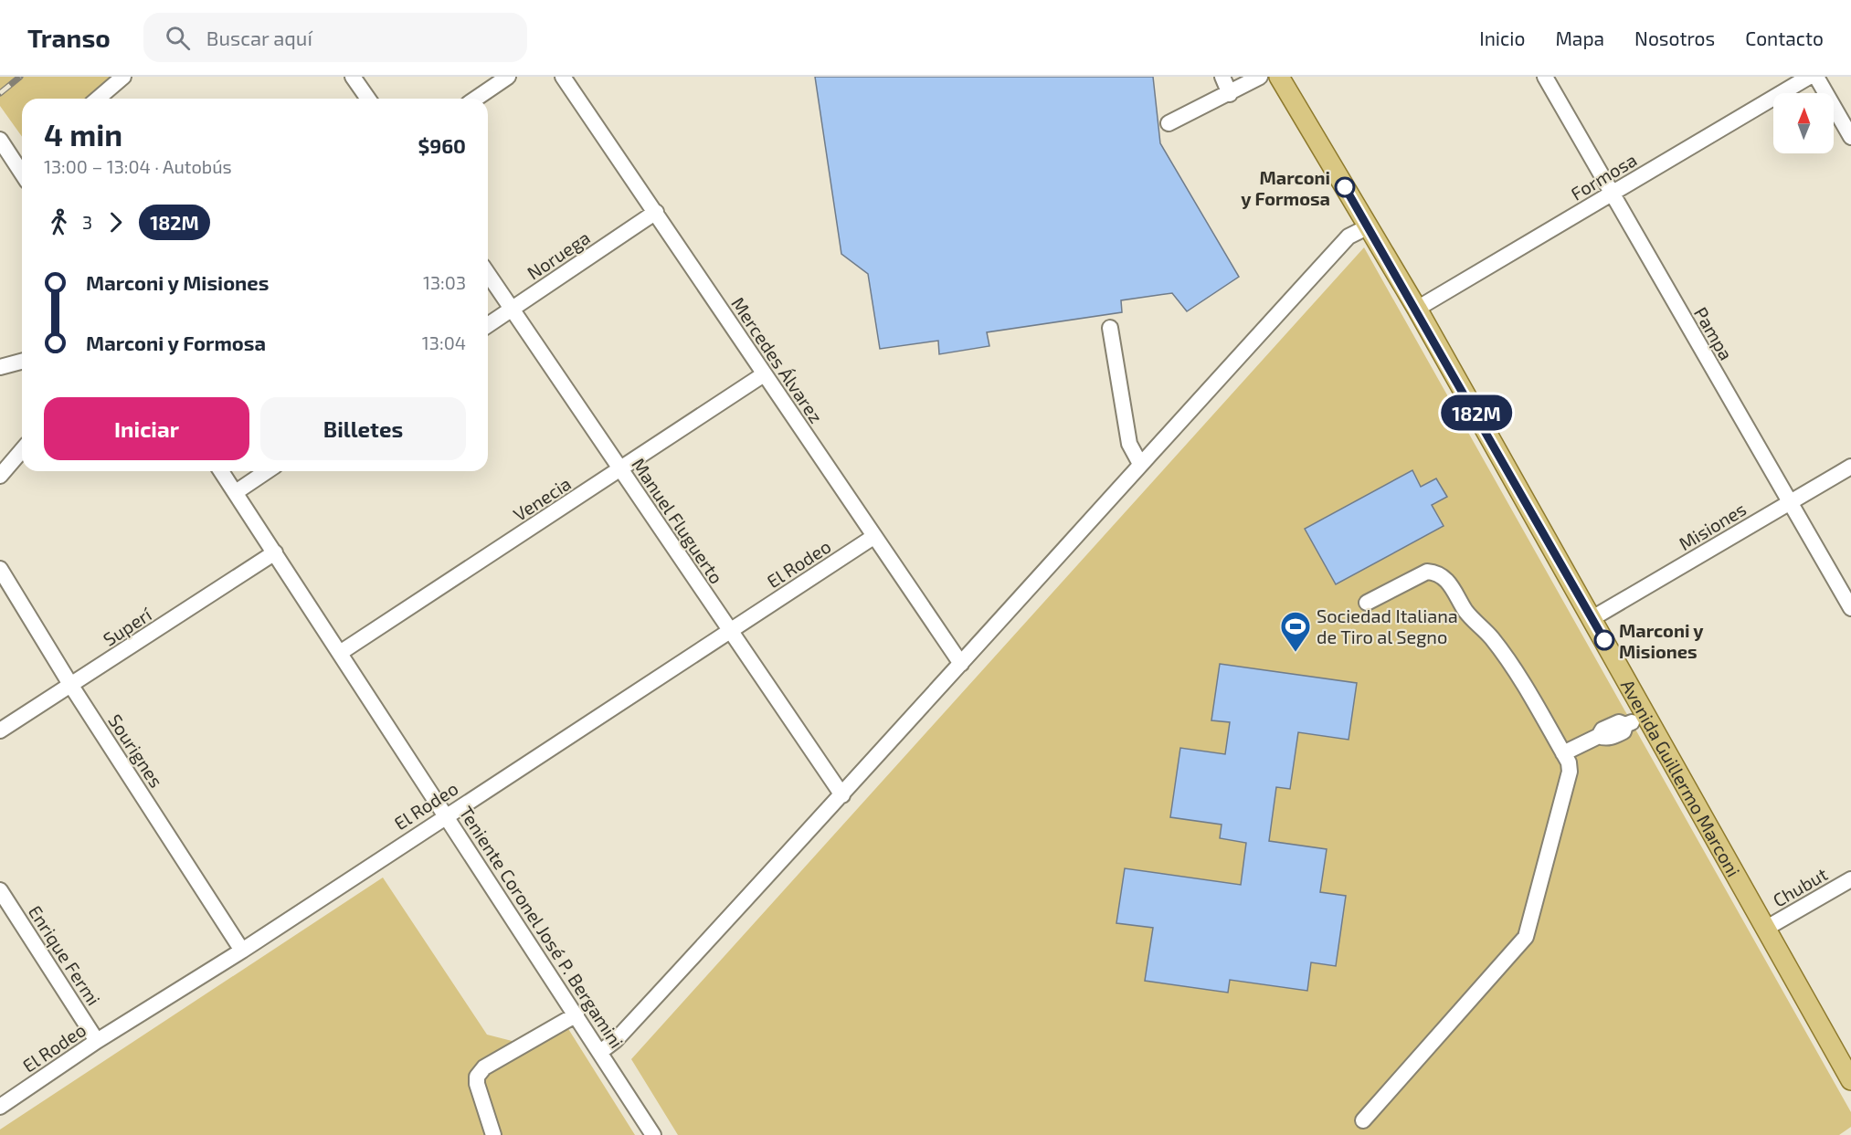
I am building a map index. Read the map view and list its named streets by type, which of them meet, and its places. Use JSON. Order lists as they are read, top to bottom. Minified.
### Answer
{"streets":{"main road":["Avenida Guillermo Marconi"],"street":["Formosa","Noruega","Pampa","Mercedes Álvarez","Venecia","Manuel Fluguerto","Misiones","El Rodeo","Superí","Sourignes","Chubut","Teniente Coronel José P. Bergamini","Enrique Fermi"]},"crossings":[["Formosa","Pampa"],["Formosa","Avenida Guillermo Marconi"],["Noruega","Mercedes Álvarez"],["Noruega","Manuel Fluguerto"],["Pampa","Misiones"],["Mercedes Álvarez","Venecia"],["Mercedes Álvarez","El Rodeo"],["Venecia","Manuel Fluguerto"],["Venecia","Teniente Coronel José P. Bergamini"],["Manuel Fluguerto","El Rodeo"],["Misiones","Avenida Guillermo Marconi"],["El Rodeo","Sourignes"],["El Rodeo","Teniente Coronel José P. Bergamini"],["El Rodeo","Enrique Fermi"],["Superí","Sourignes"],["Superí","Teniente Coronel José P. Bergamini"],["Avenida Guillermo Marconi","Chubut"]],"places":{"other":["Marconi y Formosa","Marconi y Misiones"],"sports":["Sociedad Italiana de Tiro al Segno"]},"lines":["bus line 182M"],"north":"top","page":{"header":"Transo","search":"Buscar aquí","nav":["Inicio","Mapa","Nosotros","Contacto"],"on_map":"182M","heading":["4 min","13:00 – 13:04 · Autobús","$960"],"legs":["3","182M"],"list":[{"name":"Marconi y Misiones","value":"13:03"},{"name":"Marconi y Formosa","value":"13:04"}],"buttons":["Iniciar","Billetes"]}}
